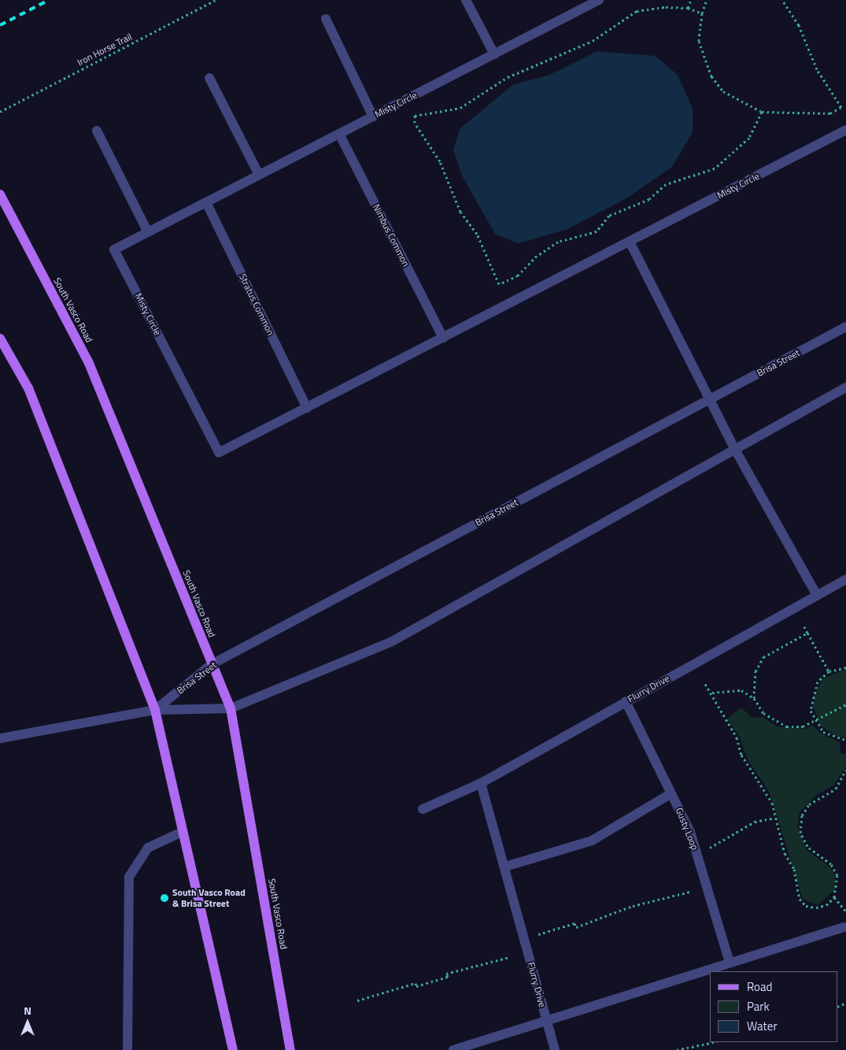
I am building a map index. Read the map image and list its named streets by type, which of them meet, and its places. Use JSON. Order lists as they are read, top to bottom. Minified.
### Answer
{"streets":{"main road":["South Vasco Road"],"street":["Misty Circle","Nimbus Common","Stratus Common","Brisa Street","Flurry Drive","Gusty Loop"],"path":["Iron Horse Trail"]},"crossings":[["Misty Circle","Nimbus Common"],["Misty Circle","Stratus Common"],["South Vasco Road","Brisa Street"],["Flurry Drive","Gusty Loop"]],"places":["South Vasco Road & Brisa Street"],"legend":["Road","Park","Water"],"north":"top"}
